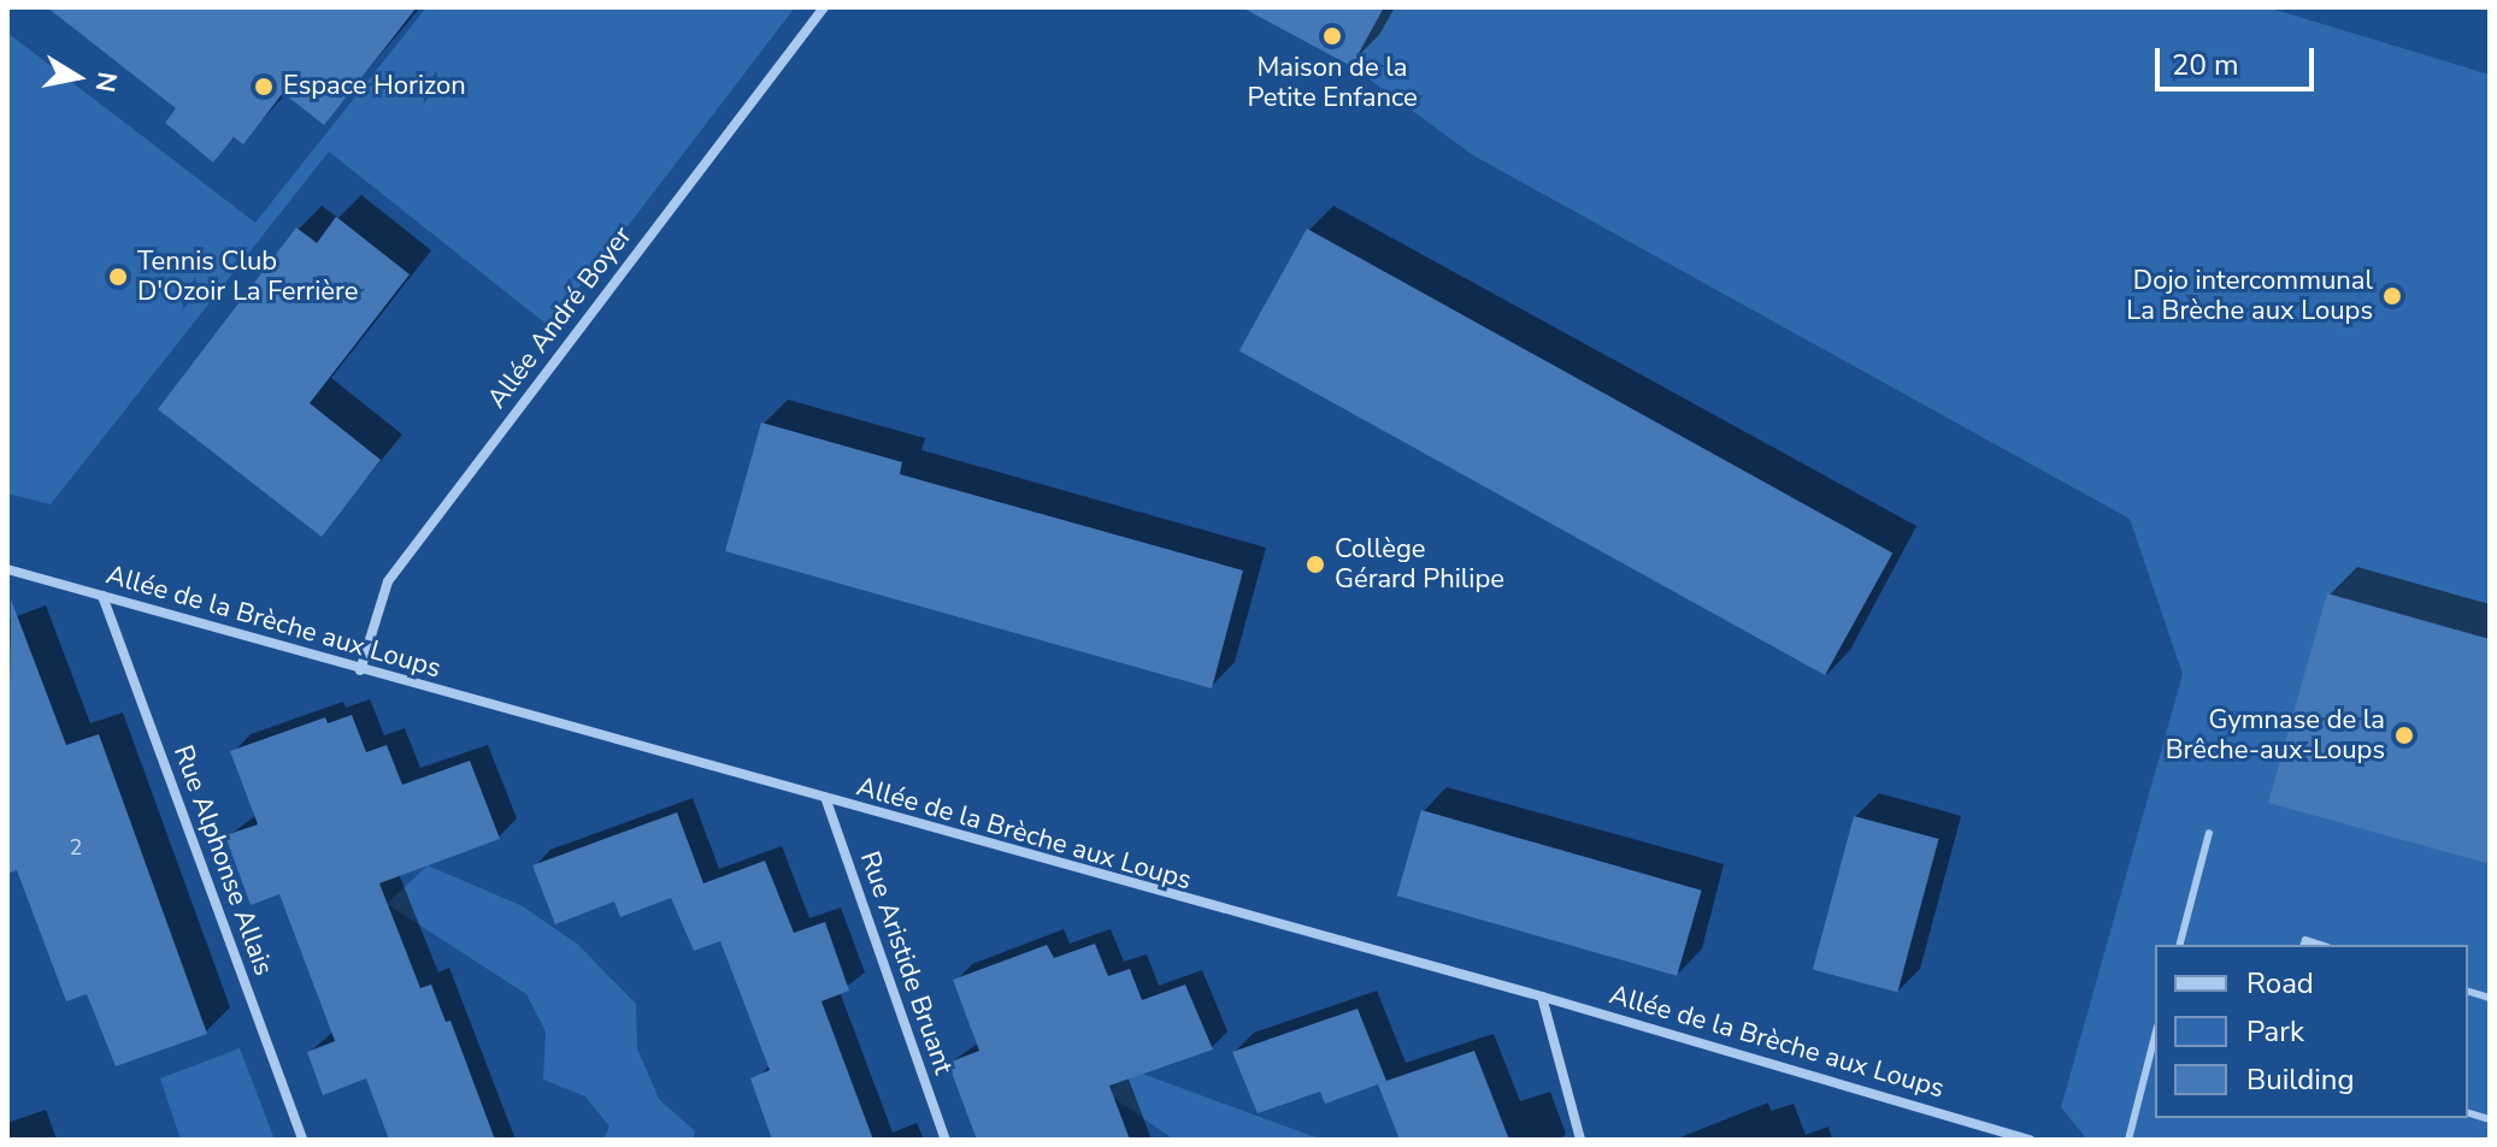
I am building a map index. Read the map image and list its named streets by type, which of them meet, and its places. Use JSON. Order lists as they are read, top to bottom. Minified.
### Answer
{"streets":{"street":["Allée André Boyer","Allée de la Brèche aux Loups","Rue Alphonse Allais","Rue Aristide Bruant"]},"crossings":[["Allée André Boyer","Allée de la Brèche aux Loups"],["Allée de la Brèche aux Loups","Rue Alphonse Allais"],["Allée de la Brèche aux Loups","Rue Aristide Bruant"]],"places":["Maison de la Petite Enfance","Espace Horizon","Tennis Club D'Ozoir La Ferrière","Dojo intercommunal La Brèche aux Loups","Collège Gérard Philipe","Gymnase de la Brêche-aux-Loups"],"house_numbers":["2"],"legend":["Road","Park","Building"],"scale_bar":"20 m","north":"right"}
